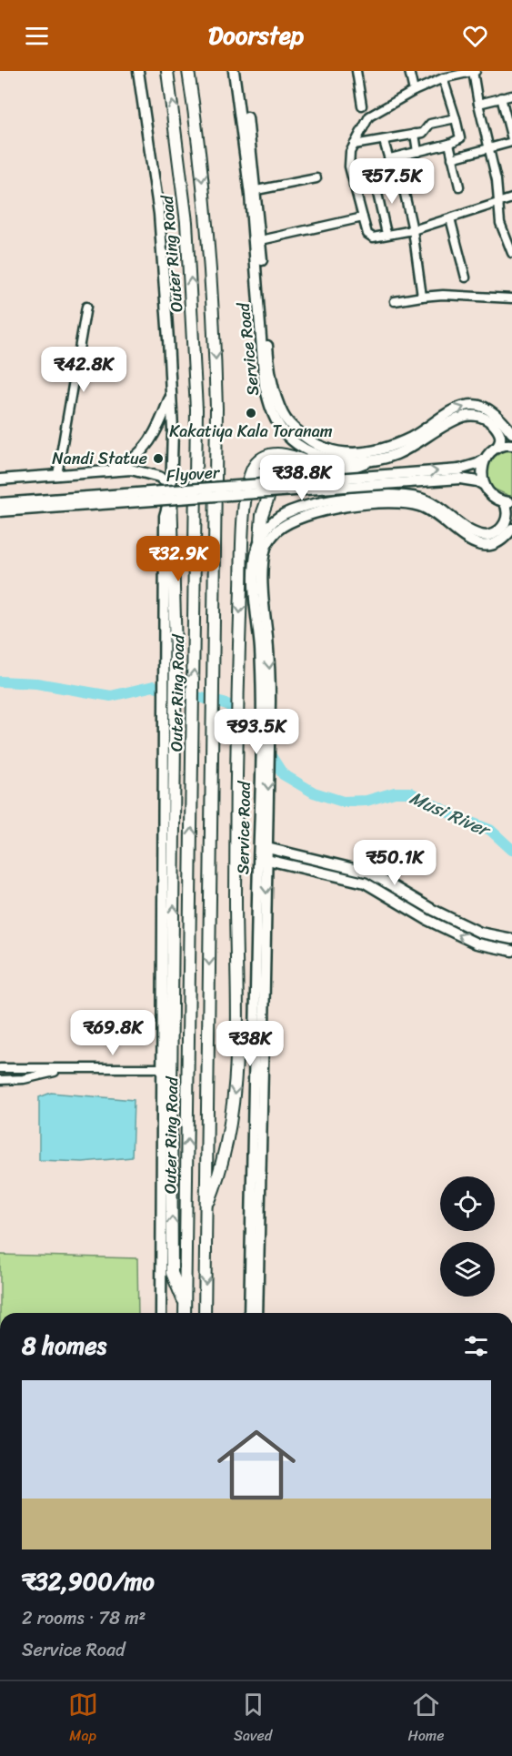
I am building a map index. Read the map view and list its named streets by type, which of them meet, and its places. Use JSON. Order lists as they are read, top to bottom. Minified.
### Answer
{"streets":{"highway":["Outer Ring Road"],"main road":["Service Road","Flyover"]},"water":["Musi River"],"places":["Kakatiya Kala Toranam","Nandi Statue"],"page":{"header":"Doorstep","price":["₹57.5K","₹42.8K","₹38.8K","₹32.9K","₹93.5K","₹50.1K","₹69.8K","₹38K"],"heading":"8 homes","list":[{"name":"₹32,900/mo","note":"2 rooms · 78 m² · Service Road"}],"tabs":["Map","Saved","Home"]}}
